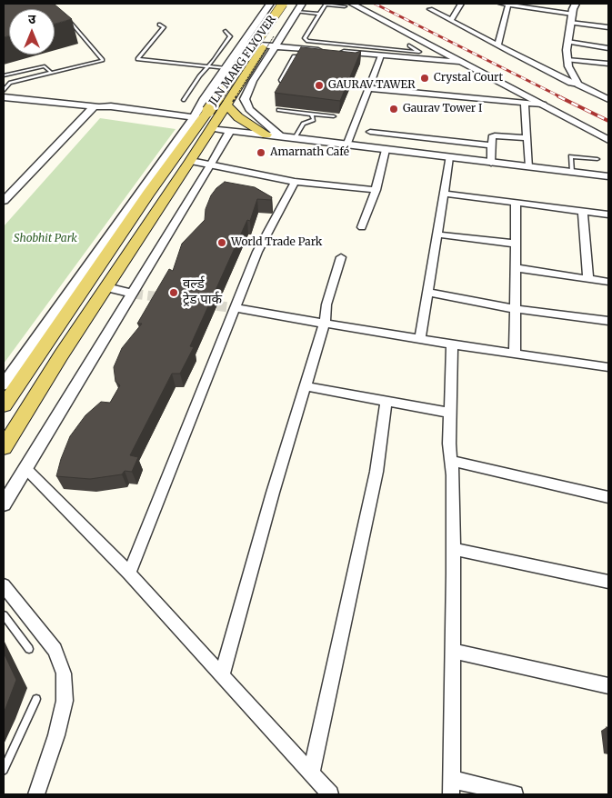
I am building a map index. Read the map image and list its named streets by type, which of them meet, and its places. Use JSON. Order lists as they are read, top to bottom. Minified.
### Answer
{"streets":{"main road":["JLN MARG FLYOVER"]},"parks":["Shobhit Park"],"places":["Crystal Court","GAURAV TAWER","Gaurav Tower I","Amarnath Café","World Trade Park","वर्ल्ड ट्रेड पार्क"],"north":"top"}
